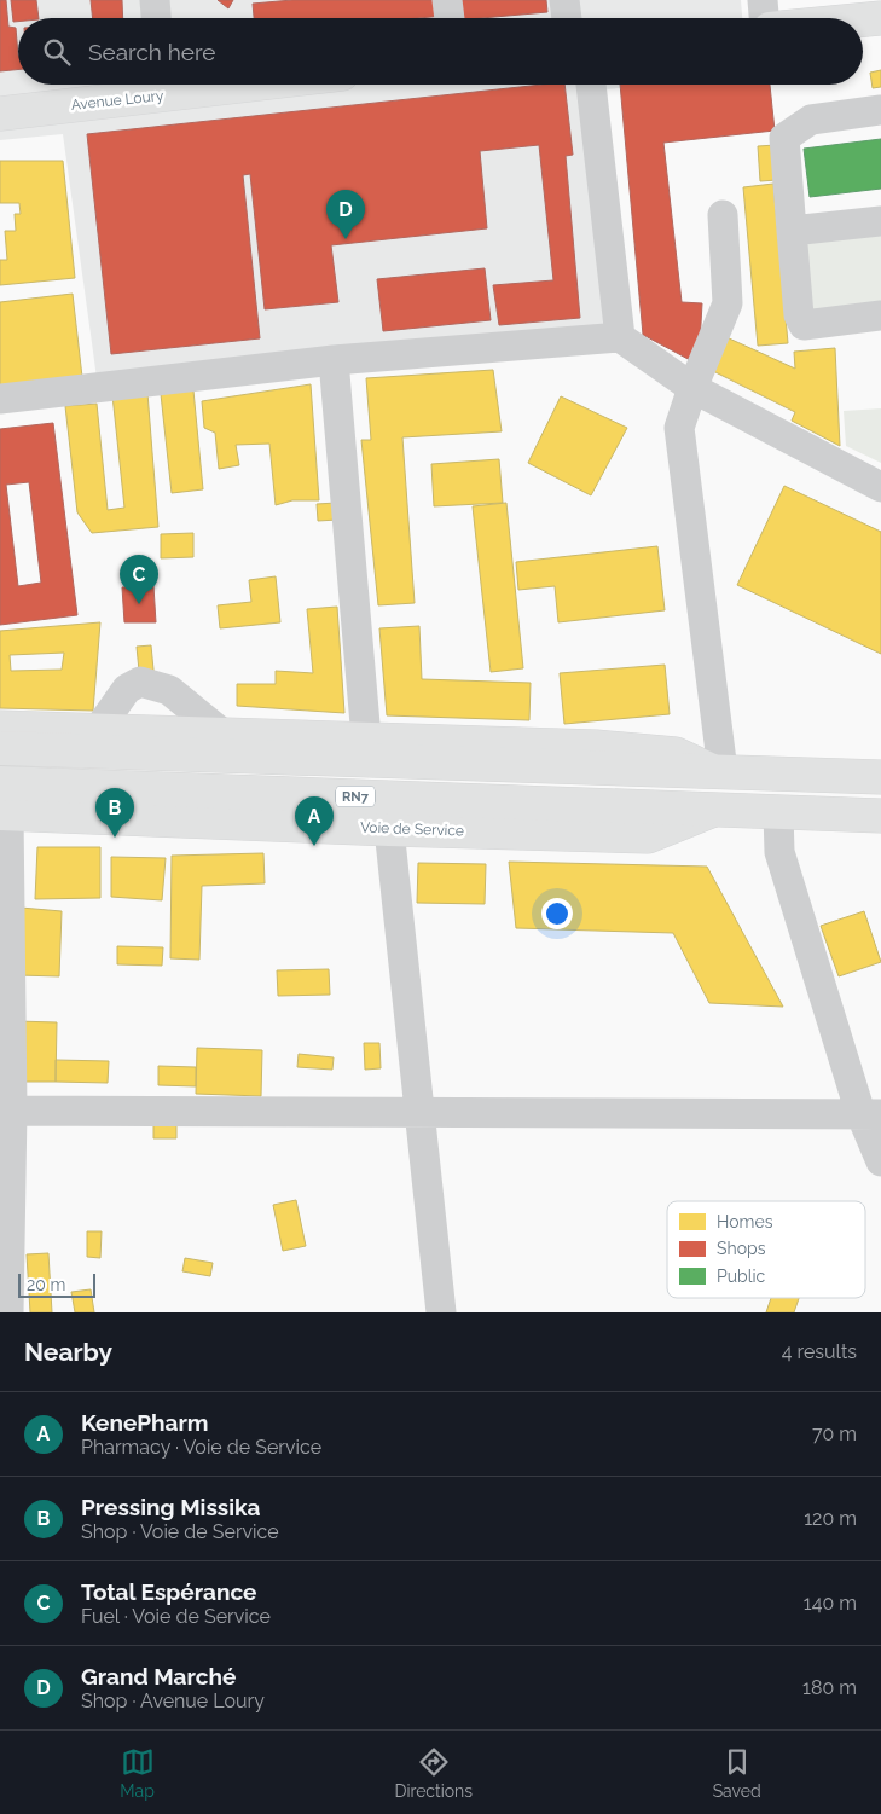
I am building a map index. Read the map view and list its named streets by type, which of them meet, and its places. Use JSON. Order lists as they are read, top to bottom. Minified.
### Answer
{"streets":{"main road":["Avenue Loury","RN7","Voie de Service"]},"crossings":[["RN7","Voie de Service"]],"legend":["Homes","Shops","Public"],"scale_bar":"20 m","page":{"search":"Search here","pins":["D","C","B","A"],"scale":"20 m","heading":["Nearby","4 results"],"list":[{"mark":"A","name":"KenePharm","note":"Pharmacy · Voie de Service","value":"70 m"},{"mark":"B","name":"Pressing Missika","note":"Shop · Voie de Service","value":"120 m"},{"mark":"C","name":"Total Espérance","note":"Fuel · Voie de Service","value":"140 m"},{"mark":"D","name":"Grand Marché","note":"Shop · Avenue Loury","value":"180 m"}],"nav":["Map","Directions","Saved"]}}
